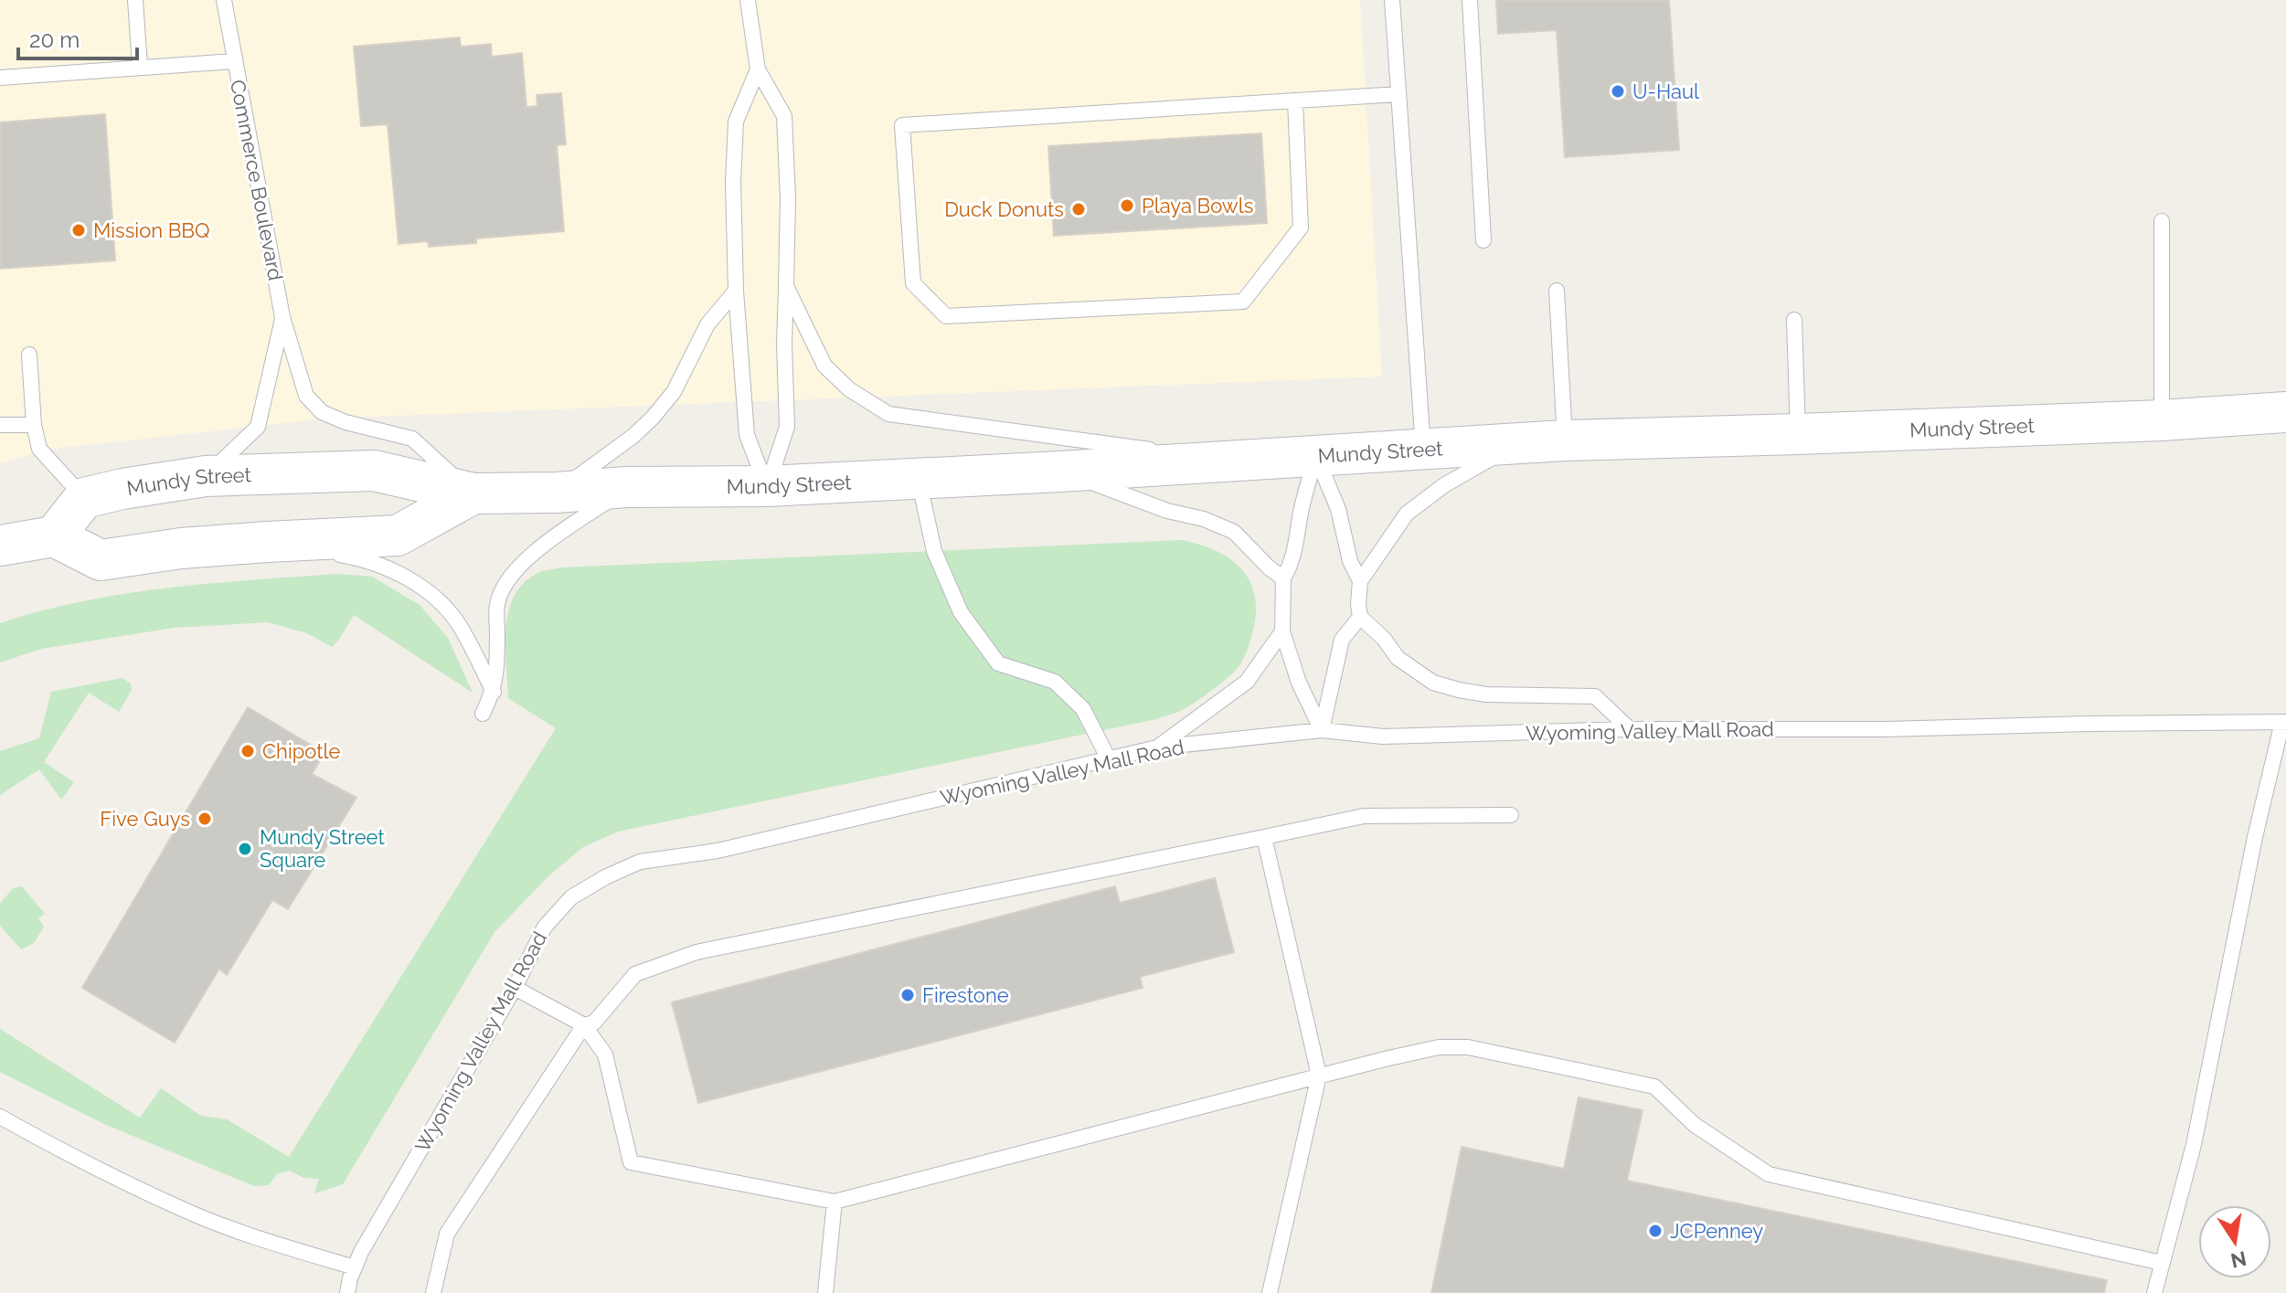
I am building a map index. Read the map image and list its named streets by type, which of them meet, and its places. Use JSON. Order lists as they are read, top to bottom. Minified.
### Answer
{"streets":{"main road":["Mundy Street"],"lane":["Commerce Boulevard","Wyoming Valley Mall Road"]},"crossings":[["Commerce Boulevard","Mundy Street"]],"places":["U-Haul","Playa Bowls","Duck Donuts","Mission BBQ","Chipotle","Five Guys","Mundy Street Square","Firestone","JCPenney"],"scale_bar":"20 m","north":"bottom"}
